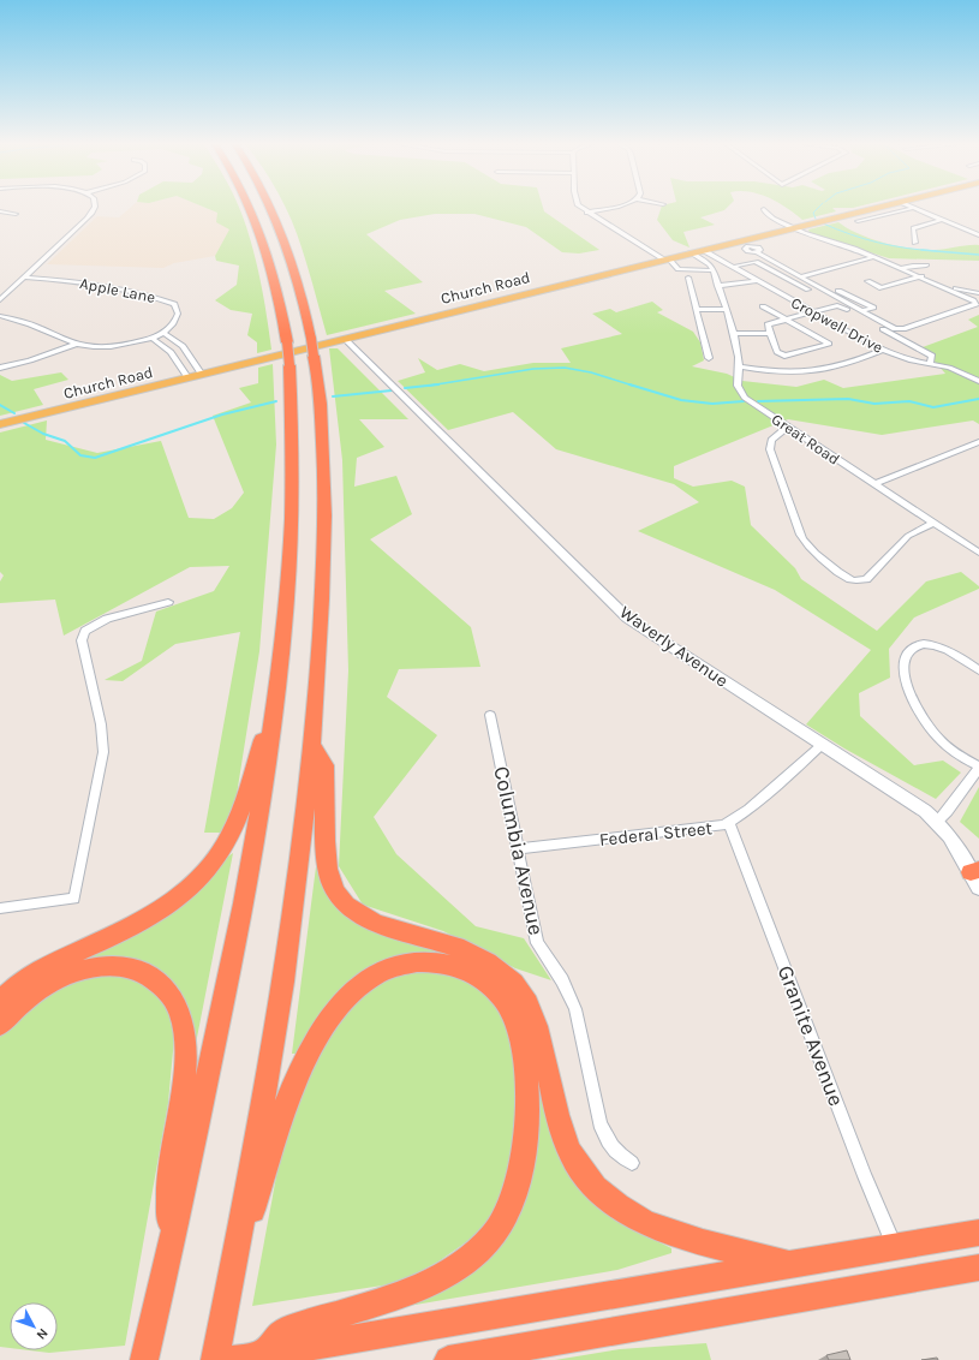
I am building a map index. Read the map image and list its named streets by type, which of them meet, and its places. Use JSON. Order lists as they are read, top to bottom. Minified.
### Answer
{"streets":{"main road":["Church Road"],"street":["Apple Lane","Cropwell Drive","Great Road","Waverly Avenue","Federal Street","Columbia Avenue","Granite Avenue"]},"crossings":[["Church Road","Cropwell Drive"],["Church Road","Waverly Avenue"],["Waverly Avenue","Federal Street"],["Federal Street","Columbia Avenue"],["Federal Street","Granite Avenue"]],"north":"bottom right"}
